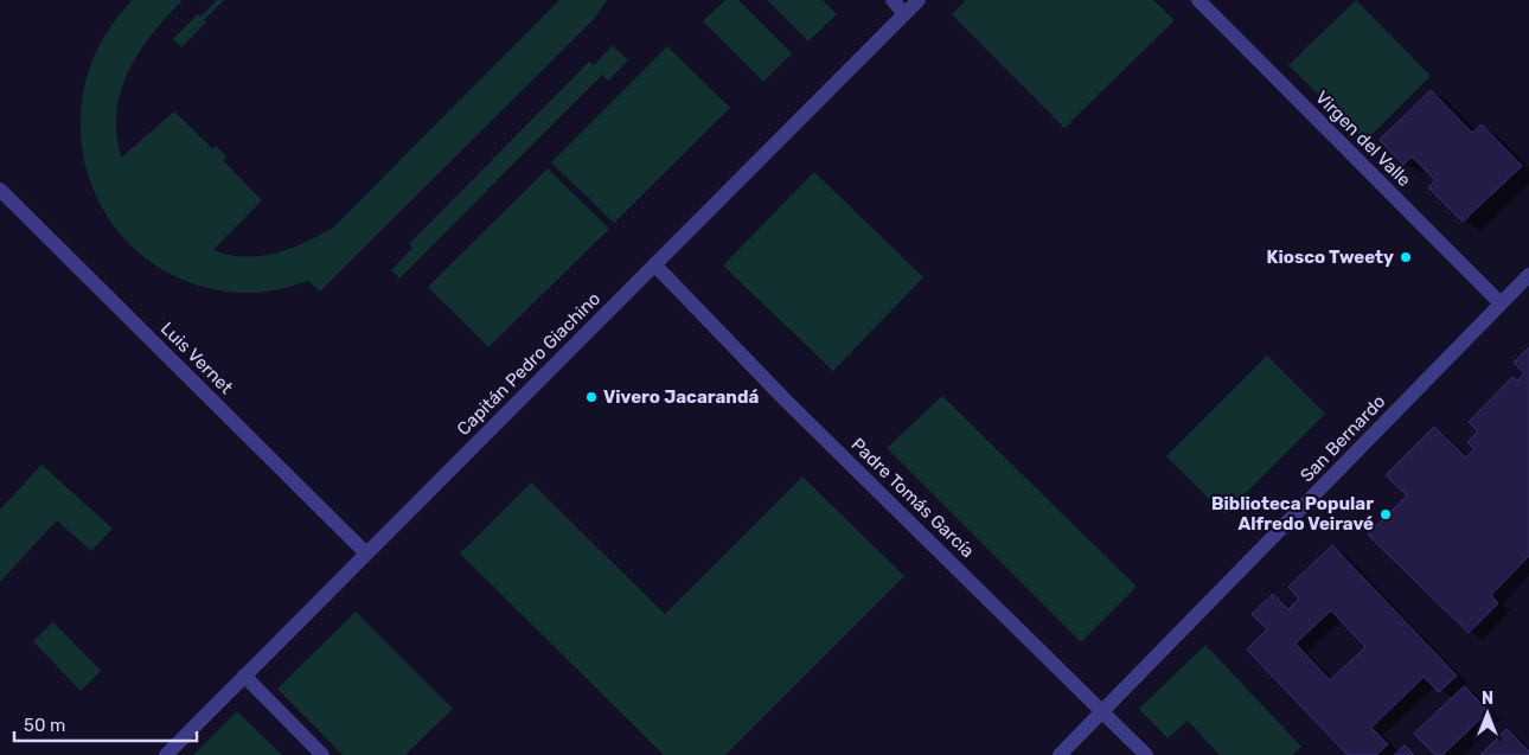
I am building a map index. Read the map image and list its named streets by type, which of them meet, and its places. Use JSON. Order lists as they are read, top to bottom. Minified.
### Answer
{"streets":{"street":["Virgen del Valle","Luis Vernet","Capitán Pedro Giachino","San Bernardo","Padre Tomás García"]},"crossings":[["Virgen del Valle","San Bernardo"],["Luis Vernet","Capitán Pedro Giachino"],["Capitán Pedro Giachino","Padre Tomás García"],["San Bernardo","Padre Tomás García"]],"places":["Kiosco Tweety","Vivero Jacarandá","Biblioteca Popular Alfredo Veiravé"],"scale_bar":"50 m","north":"top"}
